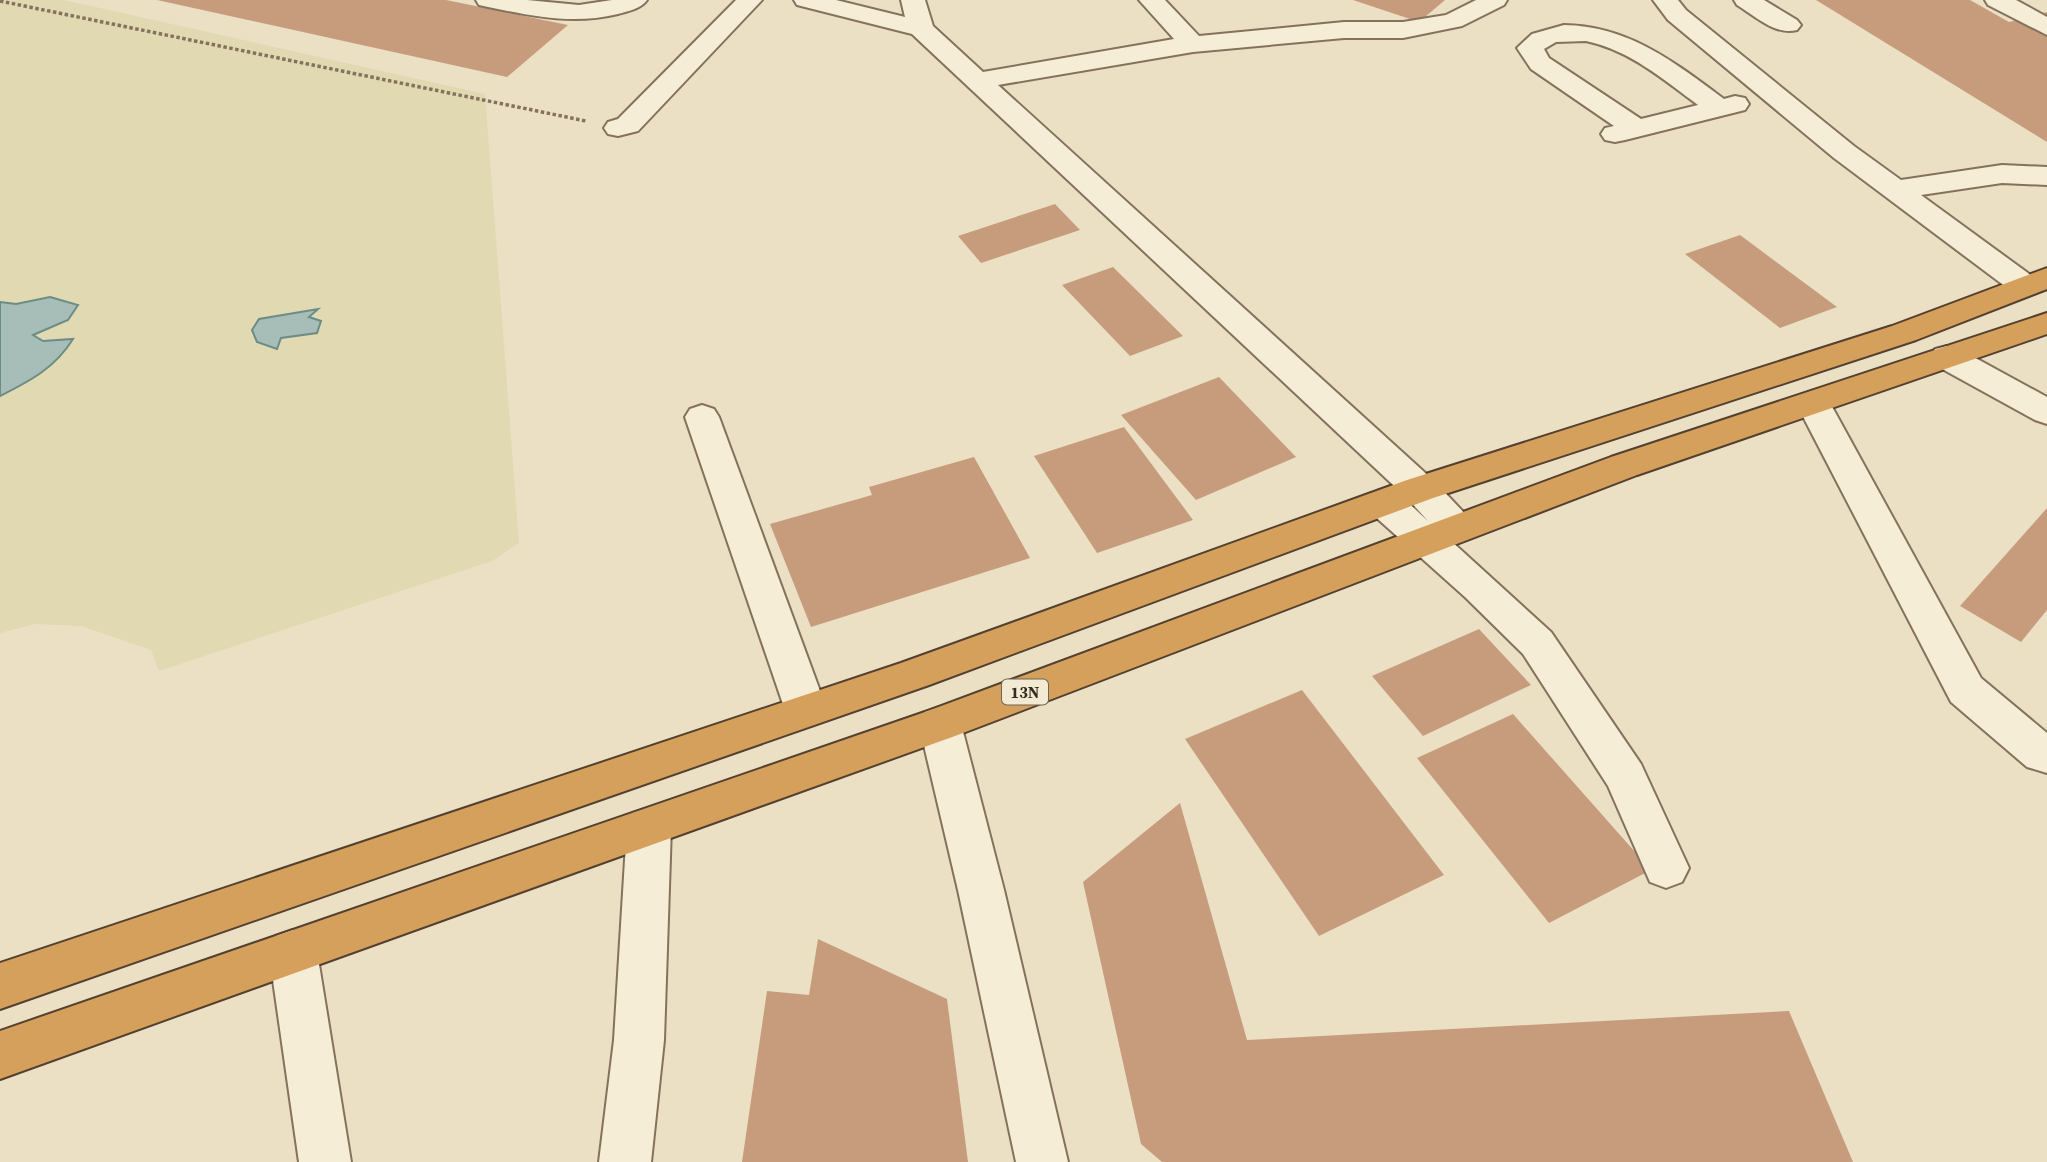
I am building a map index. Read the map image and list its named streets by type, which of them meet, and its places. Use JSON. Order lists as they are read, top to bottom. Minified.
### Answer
{"streets":{"highway":["13N"]}}
